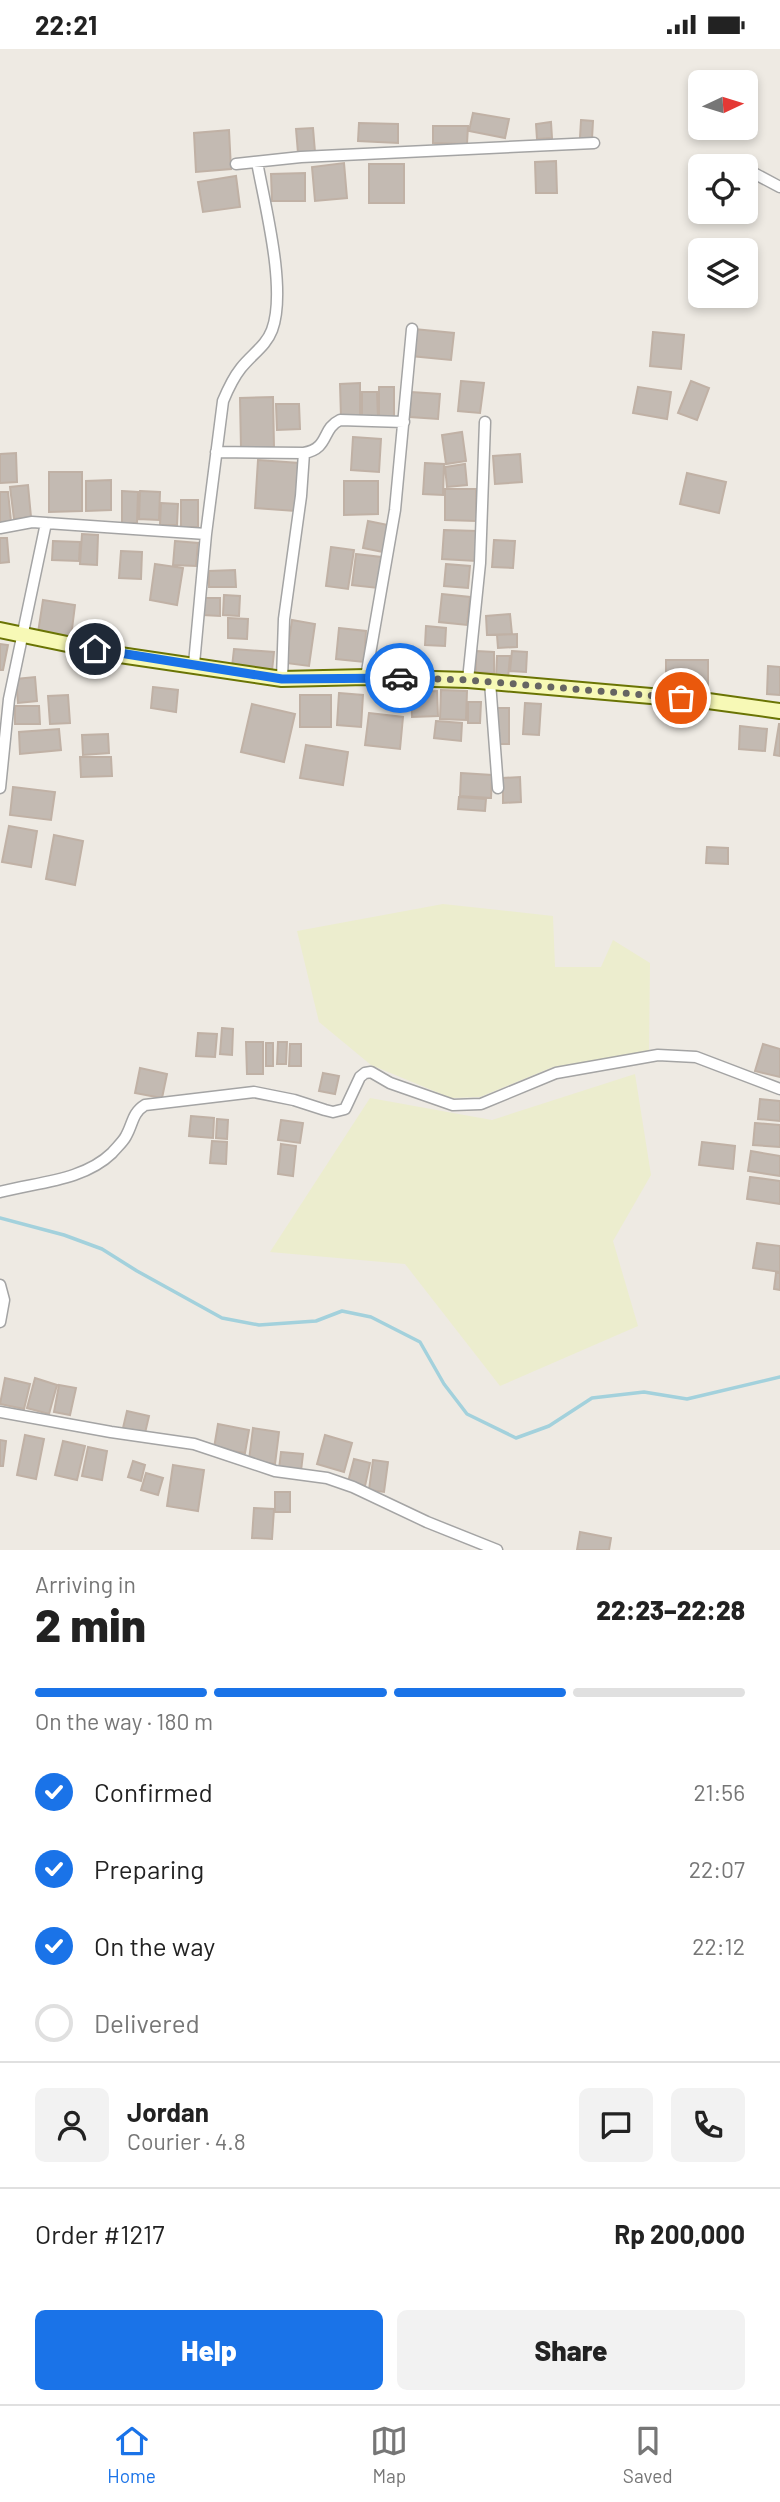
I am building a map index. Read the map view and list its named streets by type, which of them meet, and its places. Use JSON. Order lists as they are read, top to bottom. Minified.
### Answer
{"north":"right","page":{"status":"22:21","heading":["2 min","Arriving in","22:23–22:28"],"panel":["Jordan","Courier · 4.8","Order #1217","Rp 200,000"],"bar":"On the way · 180 m","list":[["Confirmed","21:56"],["Preparing","22:07"],["On the way","22:12"],"Delivered"],"buttons":["Help","Share"],"tabs":["Home","Map","Saved"]}}
